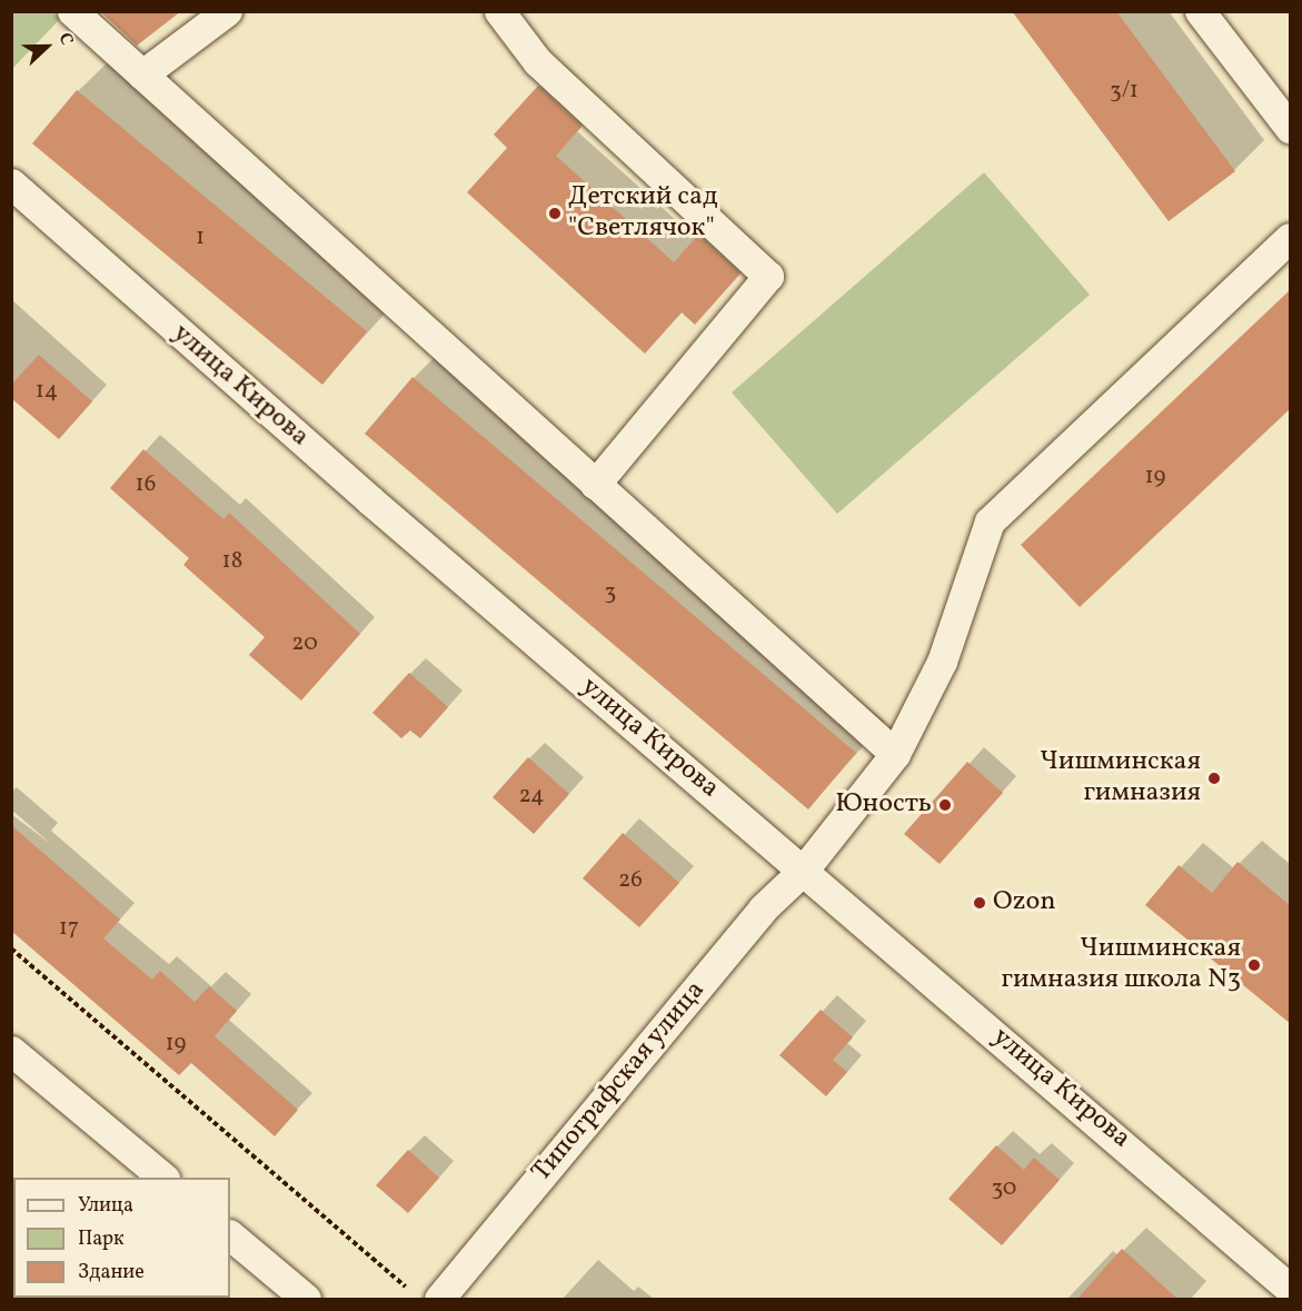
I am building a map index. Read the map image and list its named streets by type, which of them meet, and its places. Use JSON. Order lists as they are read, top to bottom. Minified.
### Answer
{"streets":{"street":["улица Кирова","Типографская улица"]},"crossings":[["улица Кирова","Типографская улица"]],"places":["Детский сад \"Светлячок\"","Чишминская гимназия","Юность","Ozon","Чишминская гимназия школа N3"],"house_numbers":["3/1","1","14","19","16","18","3","20","24","26","17","19","30"],"legend":["Улица","Парк","Здание"],"north":"right"}
